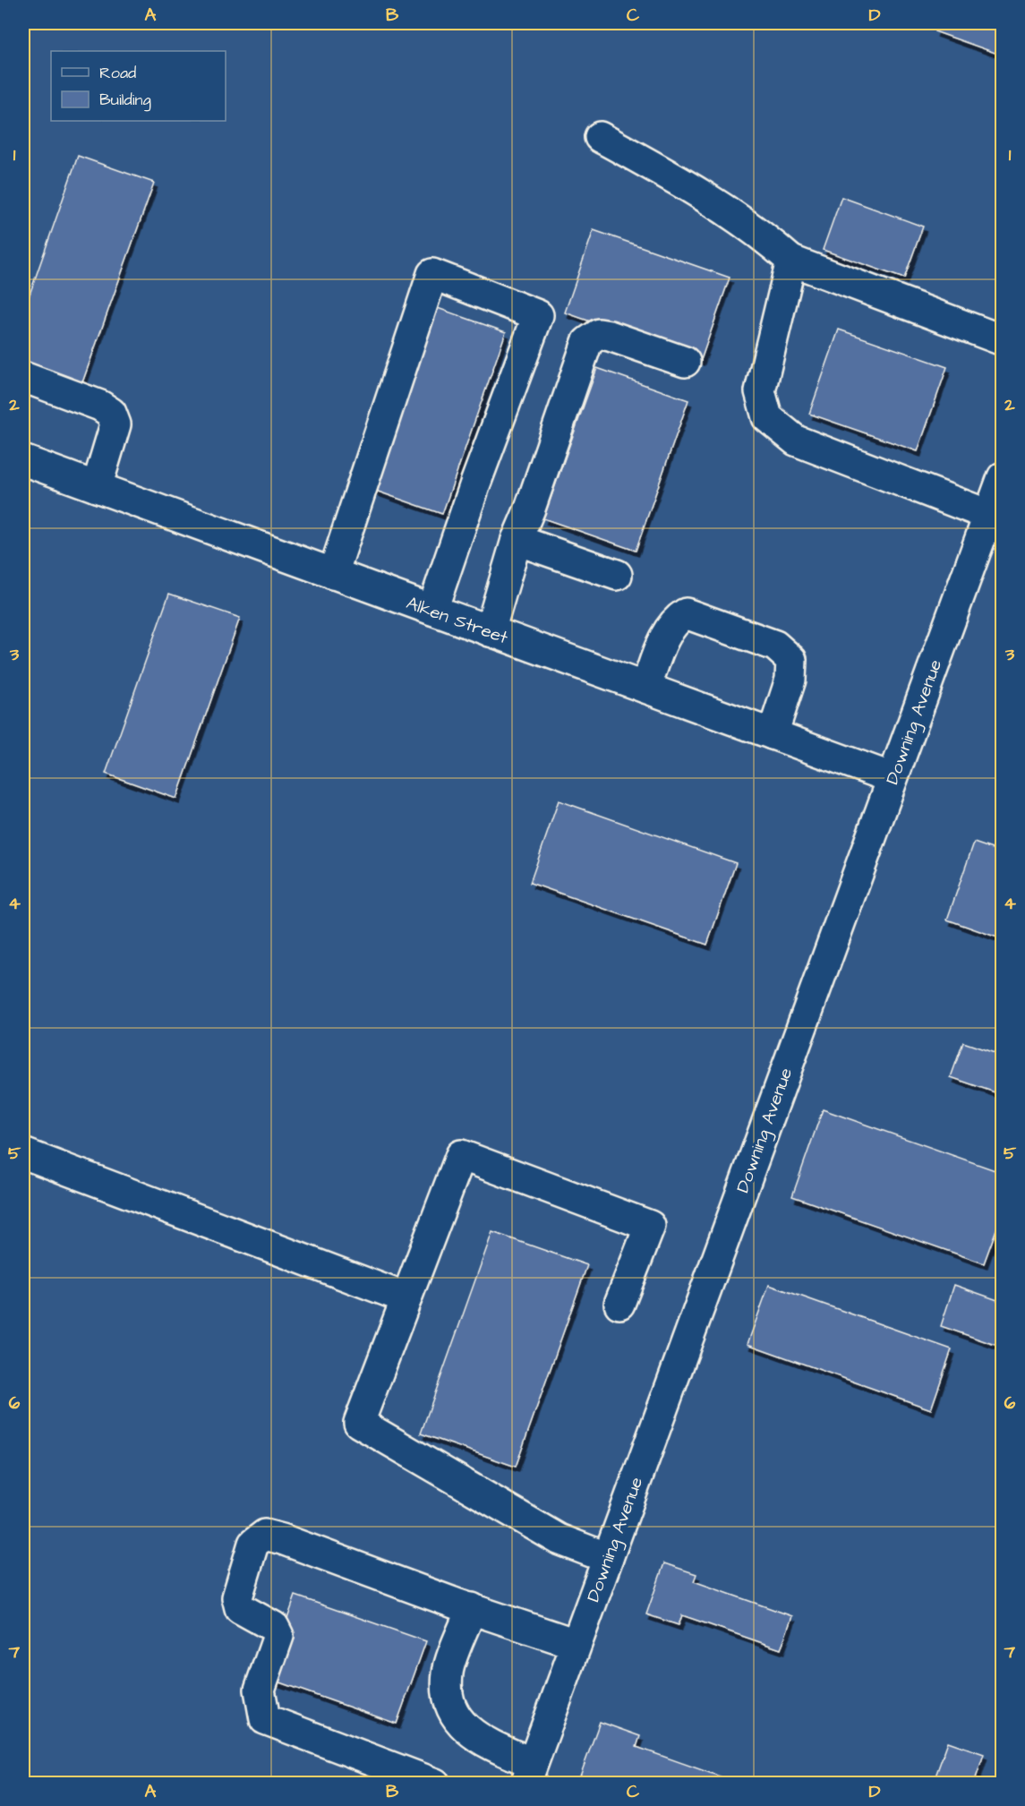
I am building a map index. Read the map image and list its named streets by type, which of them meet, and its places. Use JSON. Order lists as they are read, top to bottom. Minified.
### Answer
{"streets":{"street":["Alken Street","Downing Avenue"]},"crossings":[["Alken Street","Downing Avenue"]],"legend":["Road","Building"],"grid":{"columns":["A","B","C","D"],"rows":["1","2","3","4","5","6","7"]}}
